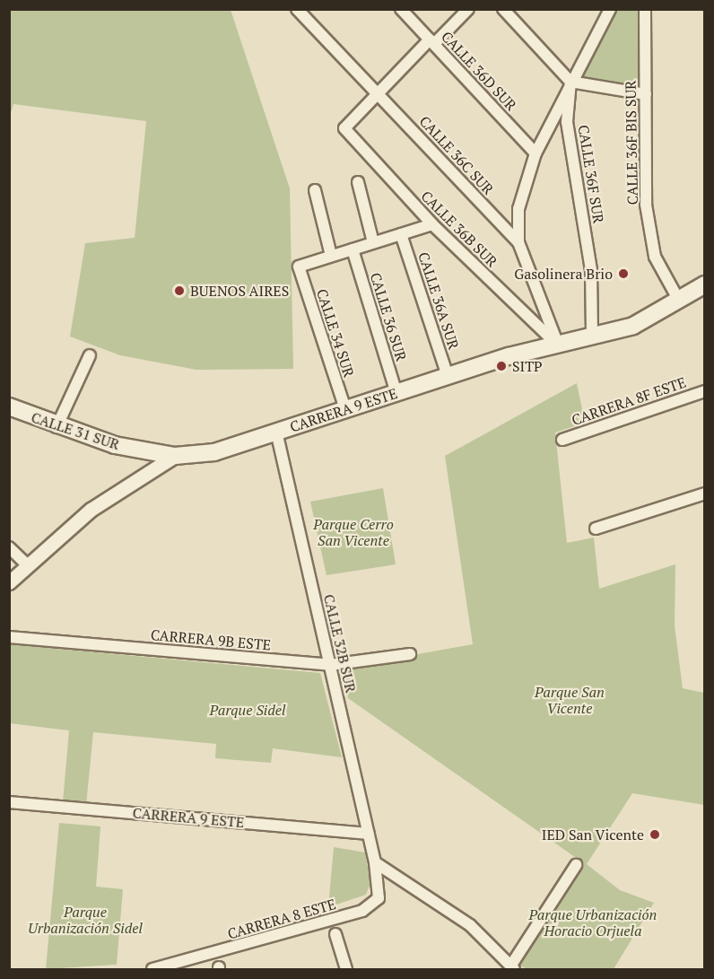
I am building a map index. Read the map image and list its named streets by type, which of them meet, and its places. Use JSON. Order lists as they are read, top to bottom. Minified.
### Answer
{"streets":{"main road":["CARRERA 9 ESTE","CALLE 31 SUR"],"street":["CALLE 36D SUR","CALLE 36F BIS SUR","CALLE 36C SUR","CALLE 36F SUR","CALLE 36B SUR","CALLE 36A SUR","CALLE 36 SUR","CALLE 34 SUR","CARRERA 8F ESTE","CARRERA 9B ESTE","CALLE 32B SUR","CARRERA 8 ESTE"]},"crossings":[["CALLE 36F BIS SUR","CARRERA 9 ESTE"],["CALLE 36C SUR","CALLE 36B SUR"],["CALLE 36C SUR","CARRERA 9 ESTE"],["CALLE 36F SUR","CARRERA 9 ESTE"],["CALLE 36B SUR","CARRERA 9 ESTE"],["CALLE 36A SUR","CARRERA 9 ESTE"],["CALLE 36 SUR","CARRERA 9 ESTE"],["CALLE 34 SUR","CARRERA 9 ESTE"],["CARRERA 9 ESTE","CALLE 31 SUR"],["CARRERA 9 ESTE","CALLE 32B SUR"],["CARRERA 9B ESTE","CALLE 32B SUR"],["CALLE 32B SUR","CARRERA 8 ESTE"]],"parks":["Parque Cerro San Vicente","Parque San Vicente","Parque Sidel","Parque Urbanización Sidel","Parque Urbanización Horacio Orjuela"],"places":["Gasolinera Brio","BUENOS AIRES","SITP","IED San Vicente"]}
